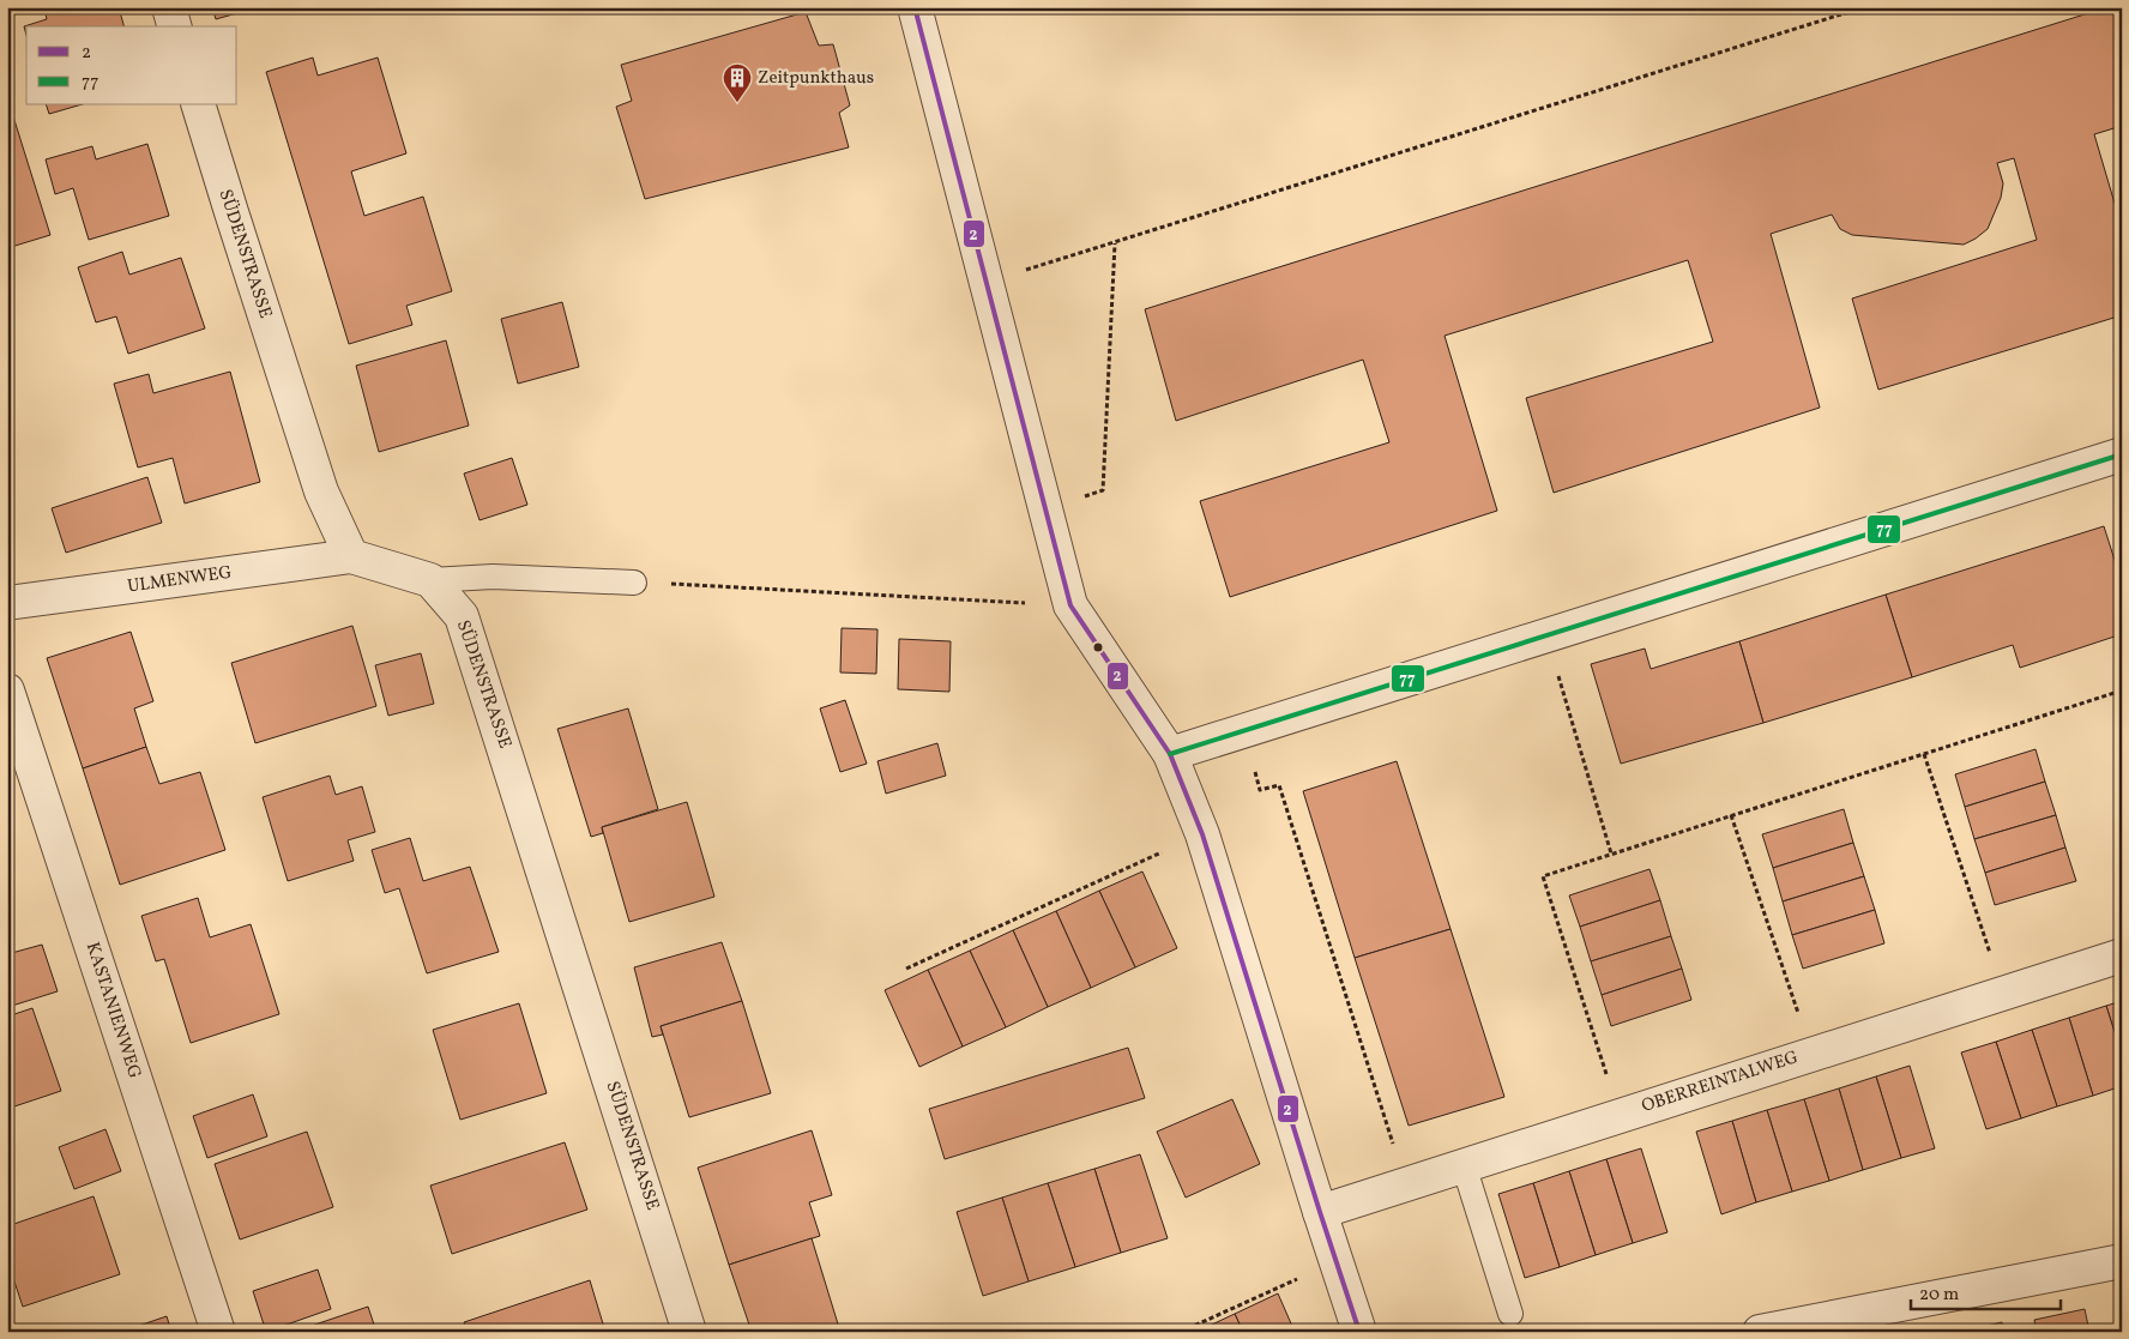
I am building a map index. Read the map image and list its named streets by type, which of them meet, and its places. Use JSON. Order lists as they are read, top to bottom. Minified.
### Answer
{"streets":{"street":["SÜDENSTRASSE","ULMENWEG","KASTANIENWEG","OBERREINTALWEG"]},"crossings":[["SÜDENSTRASSE","ULMENWEG"]],"places":{"building":["Zeitpunkthaus"]},"lines":["transit line 2","transit line 77"],"legend":["2","77"],"scale_bar":"20 m"}
